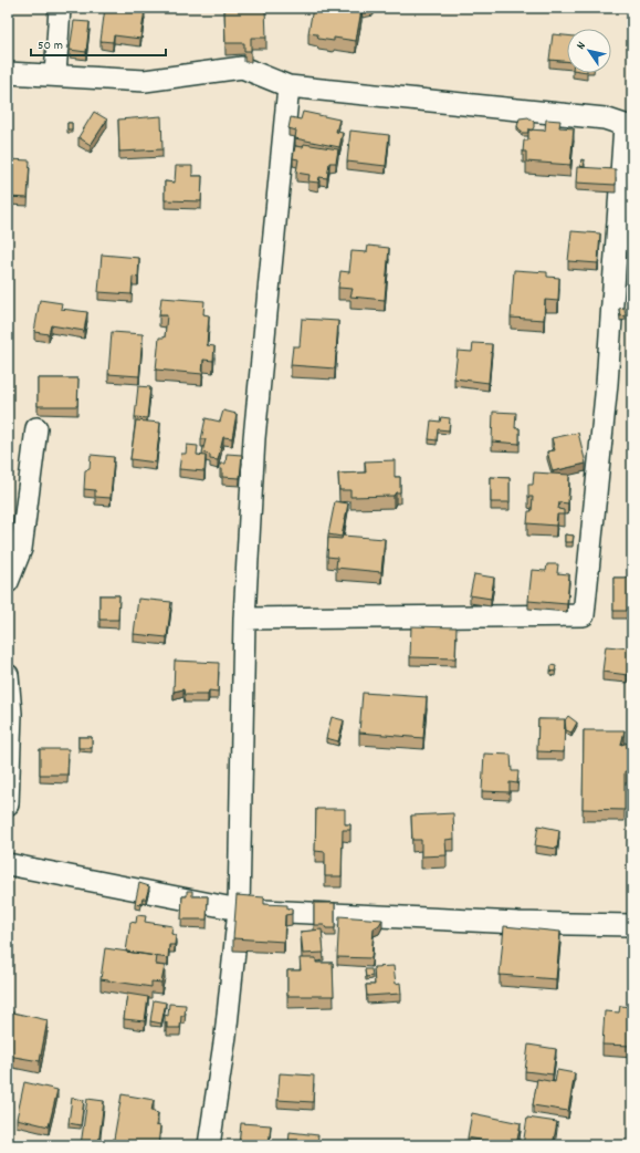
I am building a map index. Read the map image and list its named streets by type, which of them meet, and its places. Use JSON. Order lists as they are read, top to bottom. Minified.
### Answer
{"scale_bar":"50 m","north":"top left"}
